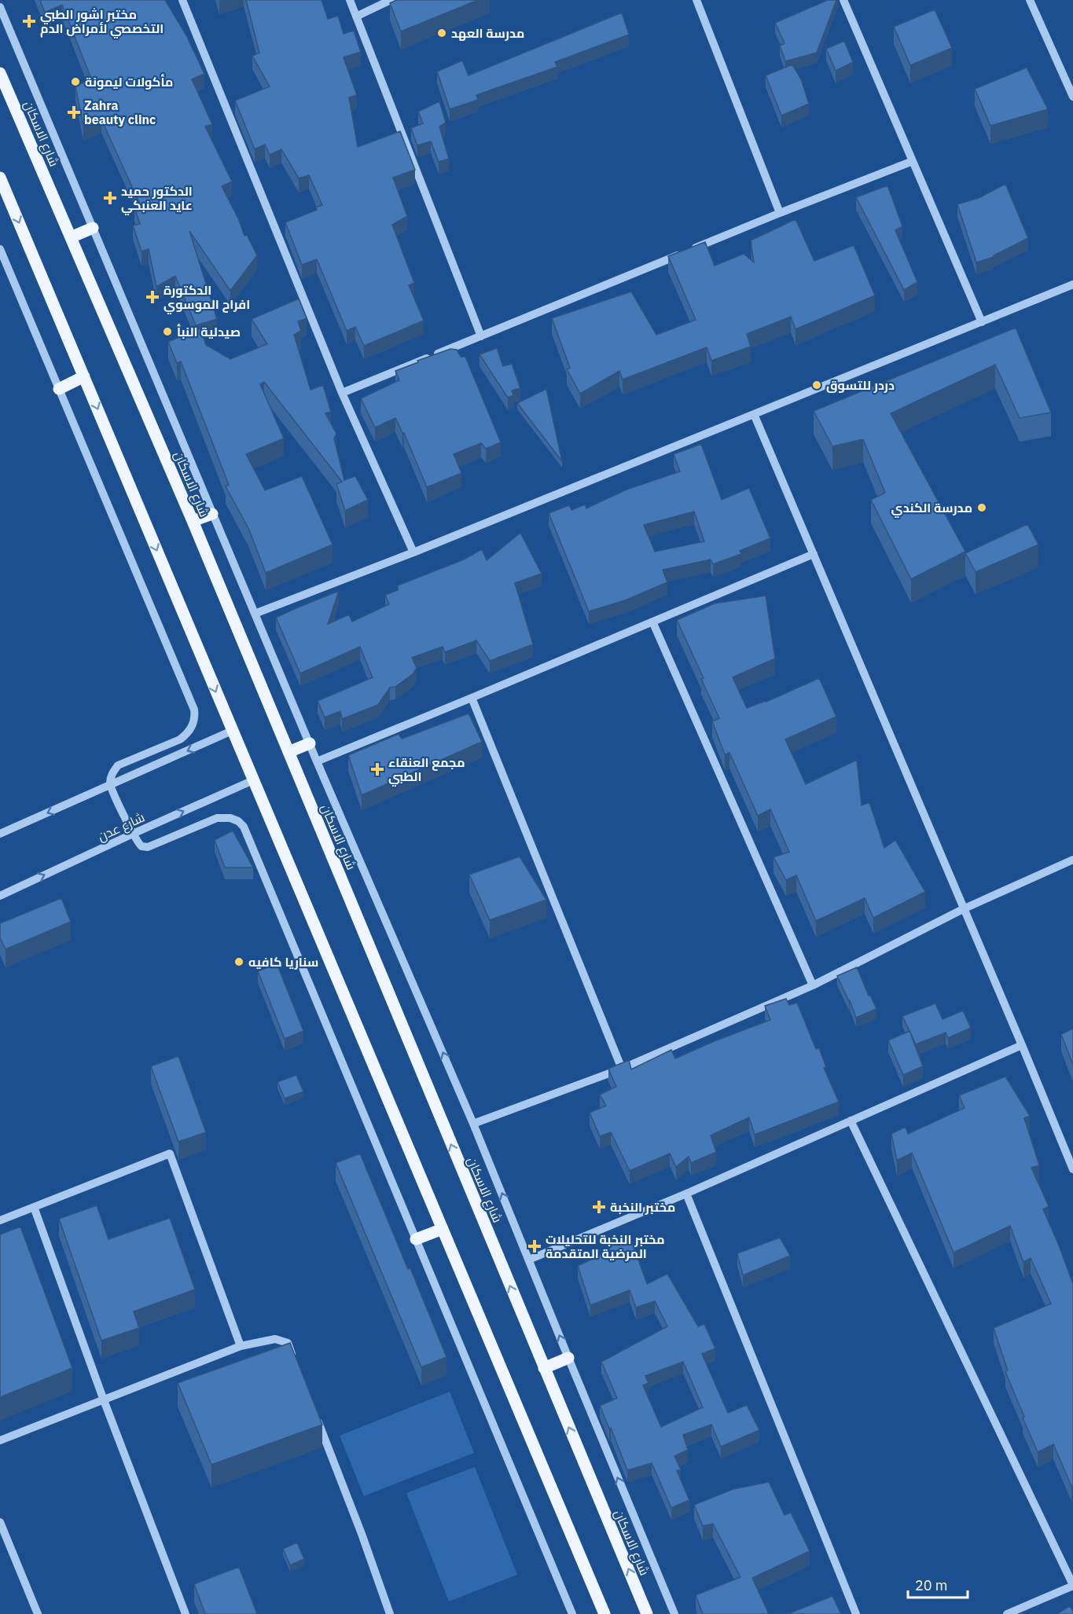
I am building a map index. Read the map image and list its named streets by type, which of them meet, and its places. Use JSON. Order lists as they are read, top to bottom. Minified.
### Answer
{"streets":{"main road":["شارع الاسكان"],"street":["شارع عدن"]},"places":{"health":["مختبر اشور الطبي التخصصي لأمراض الدم","Zahra beauty clinc","الدكتور حميد عايد العنبكي","الدكتورة افراح الموسوي","مجمع العنقاء الطبي","مختبر النخبة","مختبر النخبة للتحليلات المرضية المتقدمة"],"other":["مدرسة العهد","مأكولات ليمونة","صيدلية النبأ","دردر للتسوق","مدرسة الكندي","سناريا كافيه"]},"scale_bar":"20 m"}
